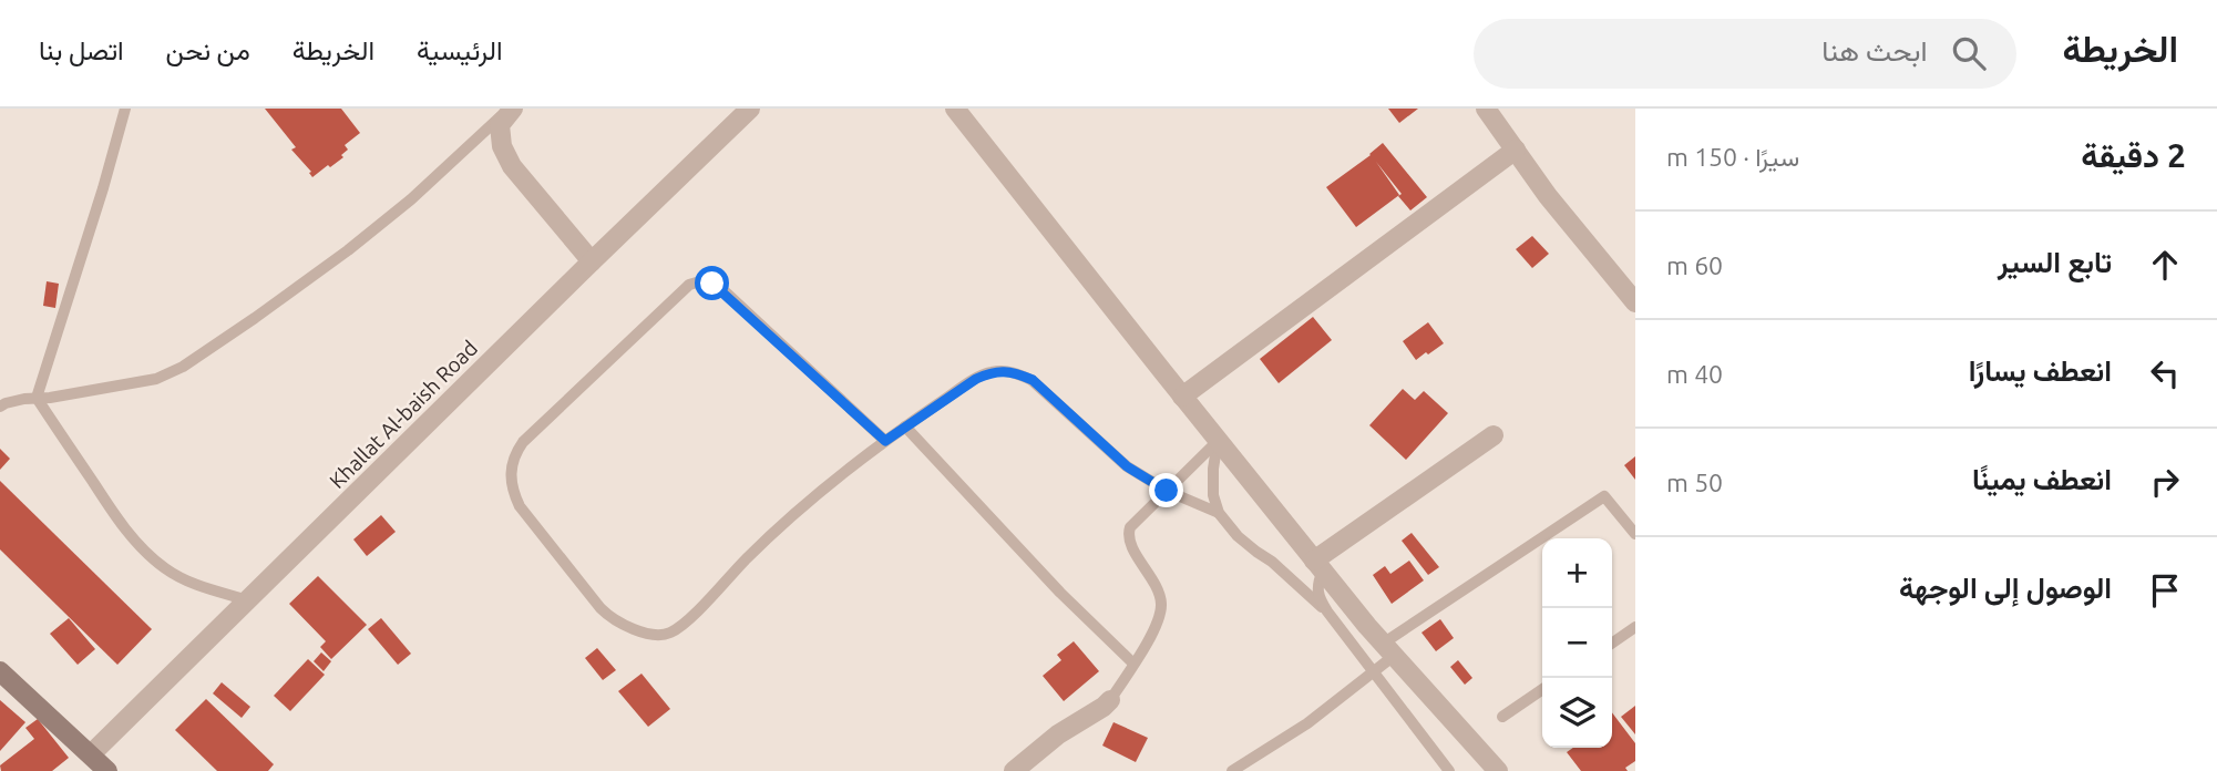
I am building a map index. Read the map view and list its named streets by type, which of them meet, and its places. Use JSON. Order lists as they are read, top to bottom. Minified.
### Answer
{"streets":{"street":["Khallat Al-baish Road"]},"page":{"header":"الخريطة","search":"ابحث هنا","nav":["الرئيسية","الخريطة","من نحن","اتصل بنا"],"heading":["2 دقيقة","سيرًا · 150 m"],"list":[["تابع السير","60 m"],["انعطف يسارًا","40 m"],["انعطف يمينًا","50 m"],"الوصول إلى الوجهة"],"map_buttons":["+","−"]}}
